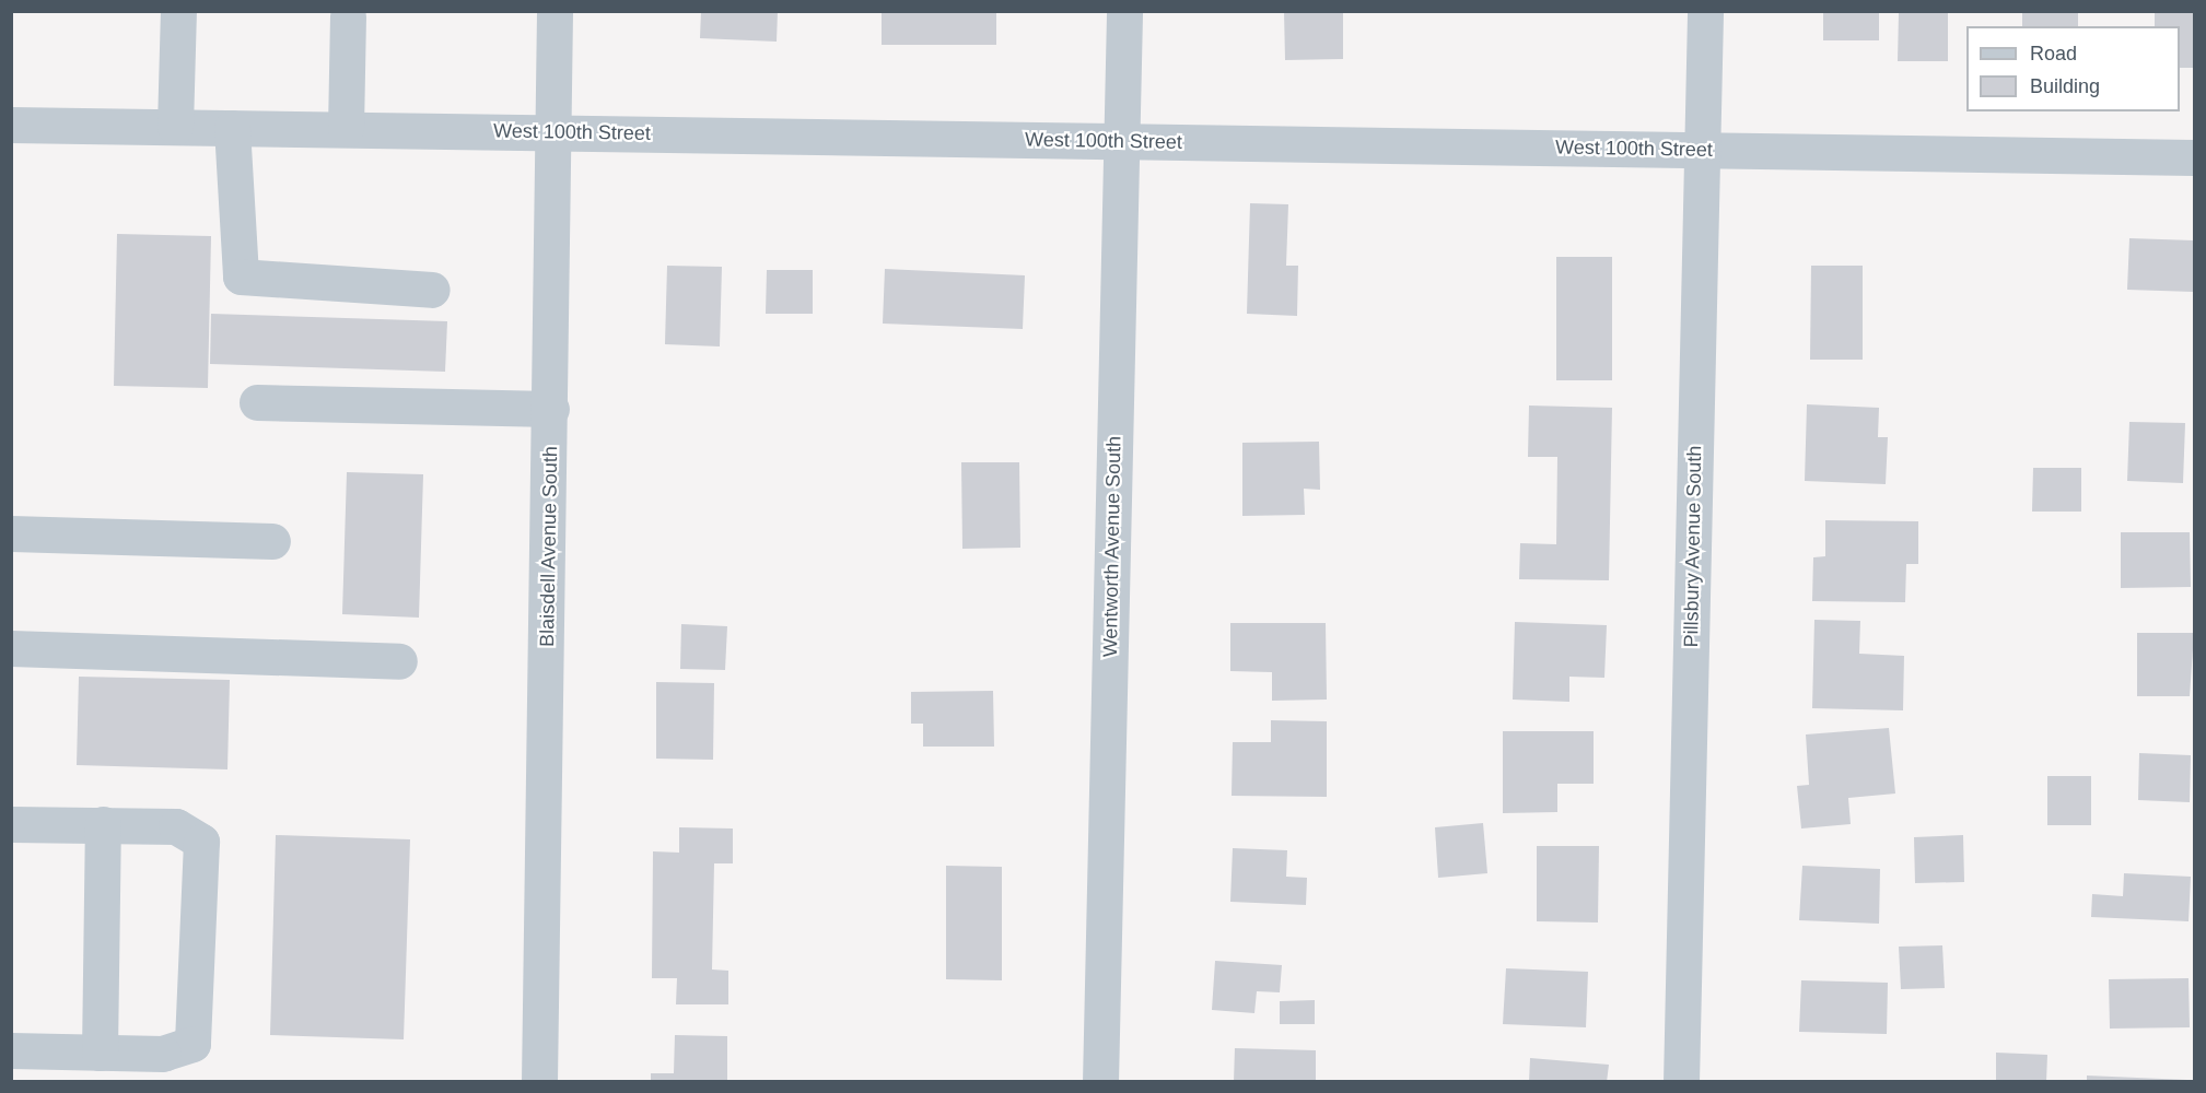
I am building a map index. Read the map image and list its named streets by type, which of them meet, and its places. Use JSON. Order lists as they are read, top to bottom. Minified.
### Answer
{"streets":{"street":["West 100th Street","Blaisdell Avenue South","Wentworth Avenue South","Pillsbury Avenue South"]},"crossings":[["West 100th Street","Blaisdell Avenue South"],["West 100th Street","Wentworth Avenue South"],["West 100th Street","Pillsbury Avenue South"]],"legend":["Road","Building"]}
